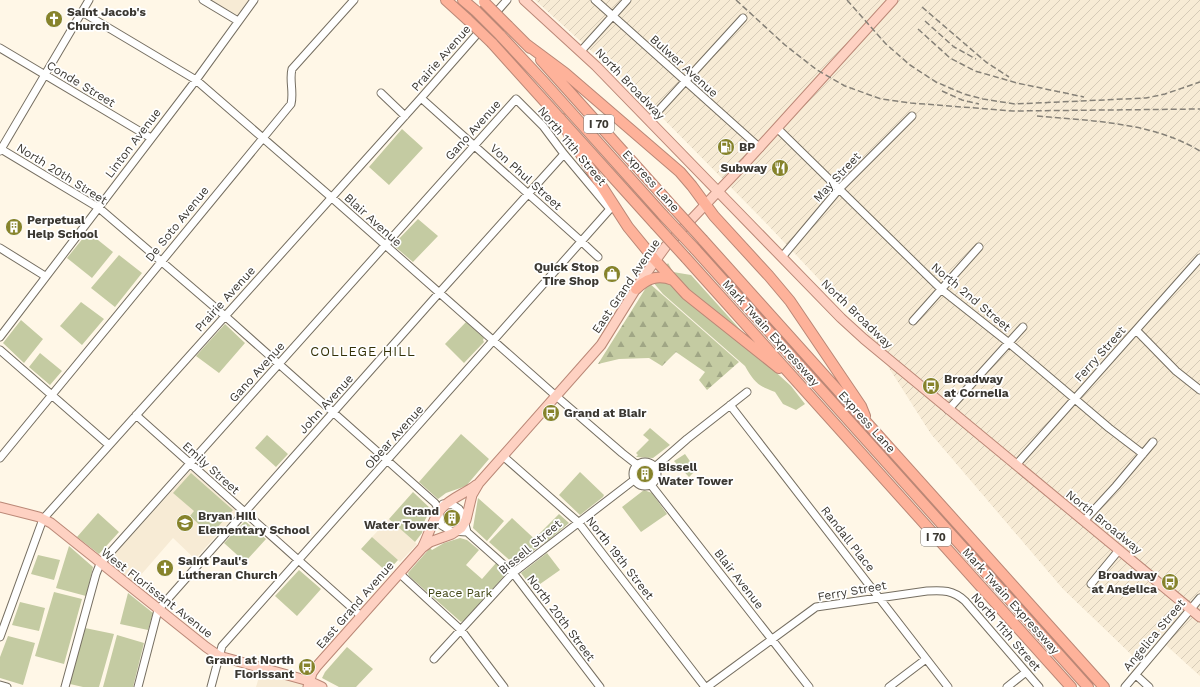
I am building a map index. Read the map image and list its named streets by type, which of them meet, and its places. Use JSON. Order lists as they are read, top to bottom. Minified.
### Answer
{"streets":{"highway":["I 70","Express Lane","Mark Twain Expressway"],"main road":["North Broadway","East Grand Avenue","West Florissant Avenue"],"street":["Prairie Avenue","Bulwer Avenue","Conde Street","Gano Avenue","Linton Avenue","North 11th Street","North 20th Street","Von Phul Street","May Street","Blair Avenue","De Soto Avenue","North 2nd Street","Ferry Street","John Avenue","Obear Avenue","Emily Street","Randall Place","Bissell Street","North 19th Street","Angelica Street"]},"crossings":[["Prairie Avenue","North 20th Street"],["Prairie Avenue","Von Phul Street"],["Prairie Avenue","Blair Avenue"],["Prairie Avenue","Emily Street"],["Prairie Avenue","West Florissant Avenue"],["Bulwer Avenue","East Grand Avenue"],["Conde Street","Linton Avenue"],["North Broadway","May Street"],["North Broadway","East Grand Avenue"],["North Broadway","Ferry Street"],["North Broadway","Angelica Street"],["Gano Avenue","North 11th Street"],["Gano Avenue","North 20th Street"],["Gano Avenue","Von Phul Street"],["Gano Avenue","Blair Avenue"],["Gano Avenue","Emily Street"],["Gano Avenue","West Florissant Avenue"],["Linton Avenue","North 20th Street"],["Linton Avenue","Blair Avenue"],["North 11th Street","Ferry Street"],["North 11th Street","John Avenue"],["North 11th Street","Obear Avenue"],["North 20th Street","De Soto Avenue"],["North 20th Street","East Grand Avenue"],["North 20th Street","John Avenue"],["North 20th Street","Obear Avenue"],["North 20th Street","Bissell Street"],["Von Phul Street","John Avenue"],["Von Phul Street","Obear Avenue"],["May Street","North 2nd Street"],["Blair Avenue","De Soto Avenue"],["Blair Avenue","East Grand Avenue"],["Blair Avenue","Ferry Street"],["Blair Avenue","John Avenue"],["Blair Avenue","Obear Avenue"],["Blair Avenue","Bissell Street"],["East Grand Avenue","North 2nd Street"],["East Grand Avenue","Emily Street"],["East Grand Avenue","North 19th Street"],["East Grand Avenue","West Florissant Avenue"],["North 2nd Street","Ferry Street"],["Ferry Street","Randall Place"],["Ferry Street","North 19th Street"],["John Avenue","Emily Street"],["John Avenue","West Florissant Avenue"],["Obear Avenue","Emily Street"],["Obear Avenue","West Florissant Avenue"],["Bissell Street","North 19th Street"]],"districts":["COLLEGE HILL"],"parks":["Peace Park"],"places":{"church":["Saint Jacob's Church","Saint Paul's Lutheran Church"],"fuel station":["BP"],"restaurant":["Subway"],"building":["Perpetual Help School","Bissell Water Tower","Grand Water Tower"],"shop":["Quick Stop Tire Shop"],"bus stop":["Broadway at Cornelia","Grand at Blair","Broadway at Angelica","Grand at North Florissant"],"school or university":["Bryan Hill Elementary School"]}}
